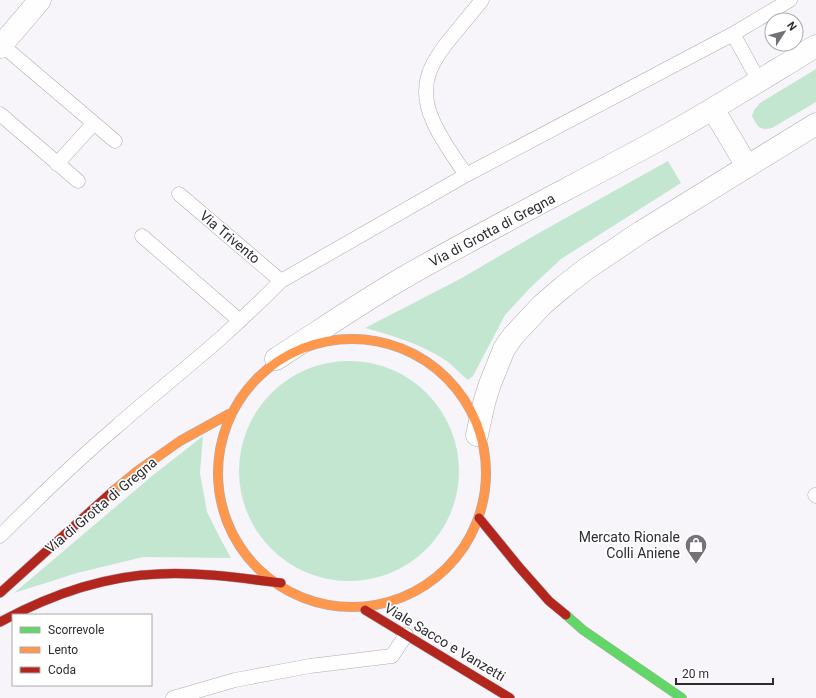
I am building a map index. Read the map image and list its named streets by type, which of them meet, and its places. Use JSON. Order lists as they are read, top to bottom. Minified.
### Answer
{"streets":{"street":["Via di Grotta di Gregna","Viale Sacco e Vanzetti"],"lane":["Via Trivento"]},"crossings":[["Via di Grotta di Gregna","Viale Sacco e Vanzetti"]],"places":{"shop":["Mercato Rionale Colli Aniene"]},"legend":["Scorrevole","Lento","Coda"],"scale_bar":"20 m","north":"top right"}
